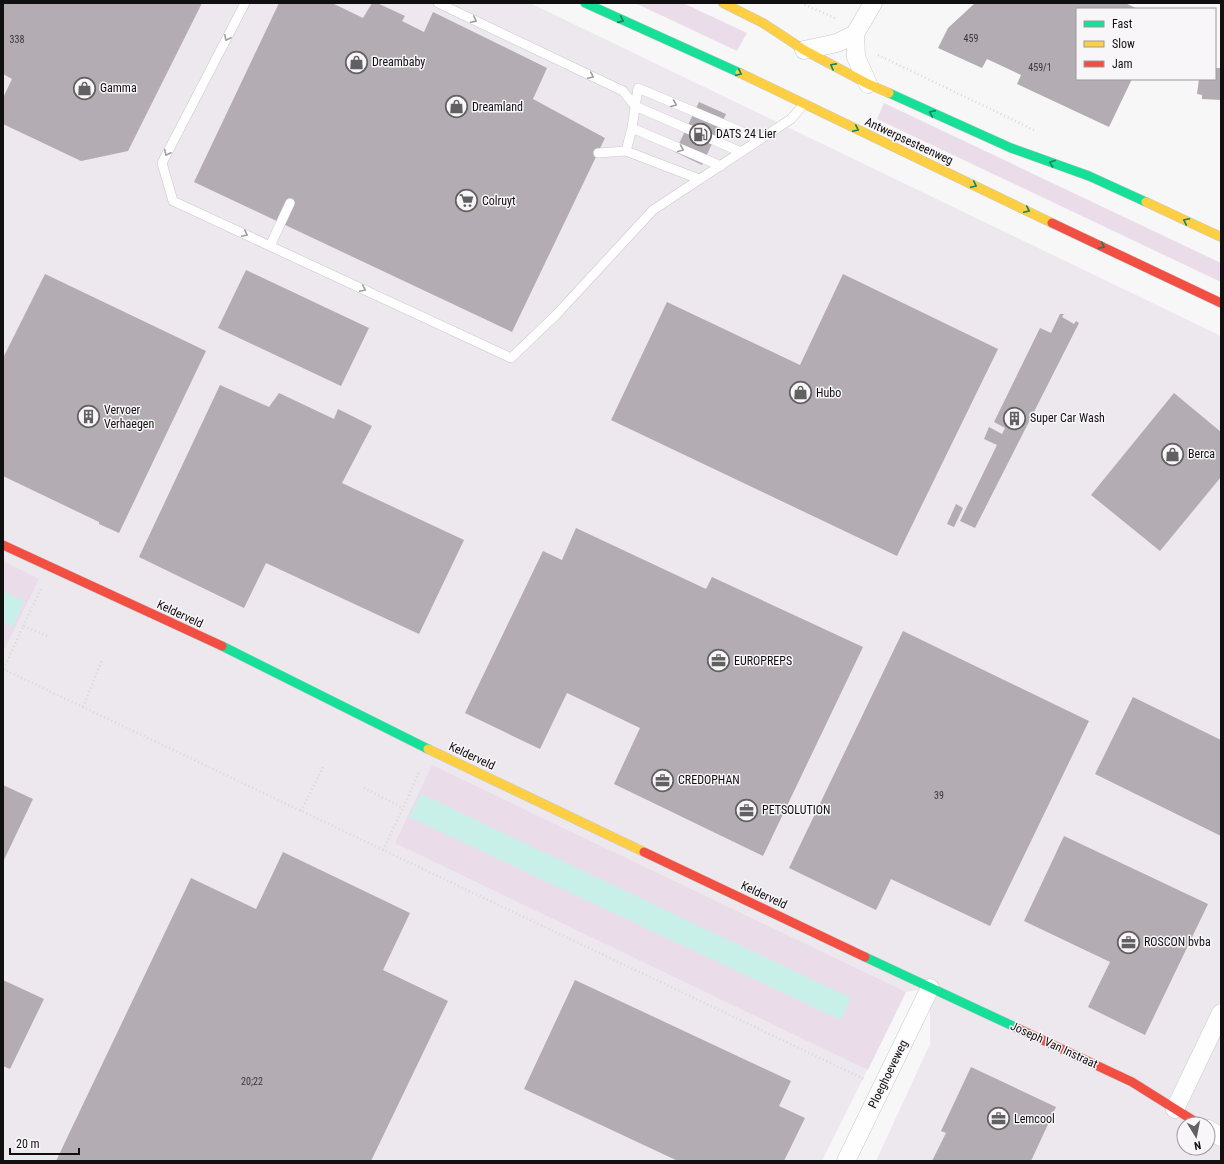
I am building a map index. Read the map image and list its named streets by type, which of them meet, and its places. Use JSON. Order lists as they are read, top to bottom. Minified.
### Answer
{"streets":{"street":["Antwerpsesteenweg","Kelderveld","Joseph Van Instraat","Ploeghoeveweg"]},"crossings":[["Kelderveld","Joseph Van Instraat"],["Kelderveld","Ploeghoeveweg"],["Joseph Van Instraat","Ploeghoeveweg"]],"places":{"shop":["Dreambaby","Gamma","Dreamland","Hubo","Berca"],"fuel station":["DATS 24 Lier"],"supermarket":["Colruyt"],"building":["Vervoer Verhaegen","Super Car Wash"],"office":["EUROPREPS","CREDOPHAN","PETSOLUTION","ROSCON bvba","Lemcool"]},"house_numbers":["459","338","459/1","39","20;22"],"legend":["Fast","Slow","Jam"],"scale_bar":"20 m","north":"bottom"}
